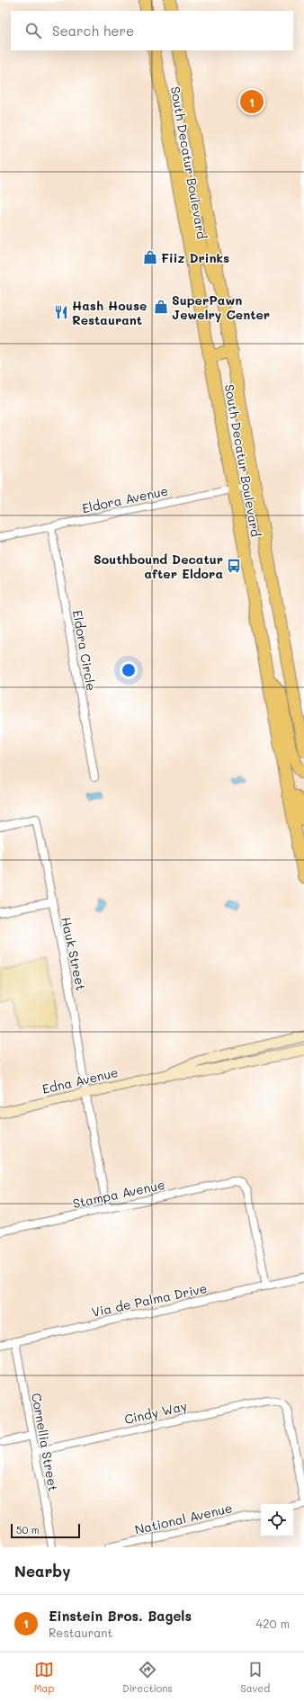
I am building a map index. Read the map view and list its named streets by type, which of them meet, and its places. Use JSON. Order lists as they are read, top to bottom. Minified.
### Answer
{"streets":{"main road":["South Decatur Boulevard"],"street":["Eldora Avenue","Eldora Circle","Hauk Street","Edna Avenue","Stampa Avenue","Via de Palma Drive","Cindy Way","Cornellia Street","National Avenue"]},"crossings":[["South Decatur Boulevard","Eldora Avenue"],["Eldora Avenue","Eldora Circle"],["Hauk Street","Edna Avenue"],["Hauk Street","Stampa Avenue"],["Stampa Avenue","Via de Palma Drive"],["Via de Palma Drive","Cornellia Street"],["Cindy Way","Cornellia Street"]],"places":{"shop":["Fiiz Drinks","SuperPawn Jewelry Center"],"restaurant":["Hash House Restaurant"],"bus stop":["Southbound Decatur after Eldora"]},"scale_bar":"50 m","page":{"search":"Search here","pins":"1","scale":"50 m","heading":"Nearby","list":[{"mark":"1","name":"Einstein Bros. Bagels","note":"Restaurant","value":"420 m"}],"nav":["Map","Directions","Saved"]}}
